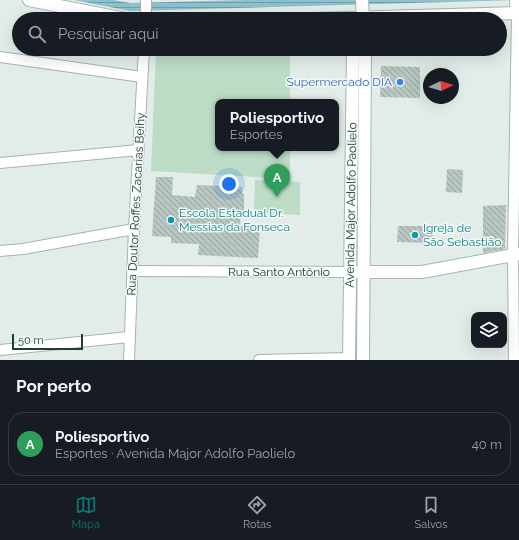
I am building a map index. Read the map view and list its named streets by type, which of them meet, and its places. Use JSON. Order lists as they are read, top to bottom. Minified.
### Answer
{"streets":{"main road":["Avenida Major Adolfo Paolielo","Rua Santo Antônio"],"street":["Rua Doutor Roffes Zacarias Beihy"]},"crossings":[["Rua Doutor Roffes Zacarias Beihy","Rua Santo Antônio"],["Avenida Major Adolfo Paolielo","Rua Santo Antônio"]],"places":["Supermercado DIA","Escola Estadual Dr. Messias da Fonseca","Igreja de São Sebastião"],"scale_bar":"50 m","north":"right","page":{"search":"Pesquisar aqui","popup":["Poliesportivo","Esportes"],"pins":"A","scale":"50 m","heading":"Por perto","list":[{"mark":"A","name":"Poliesportivo","note":"Esportes · Avenida Major Adolfo Paolielo","value":"40 m"}],"nav":["Mapa","Rotas","Salvos"]}}
